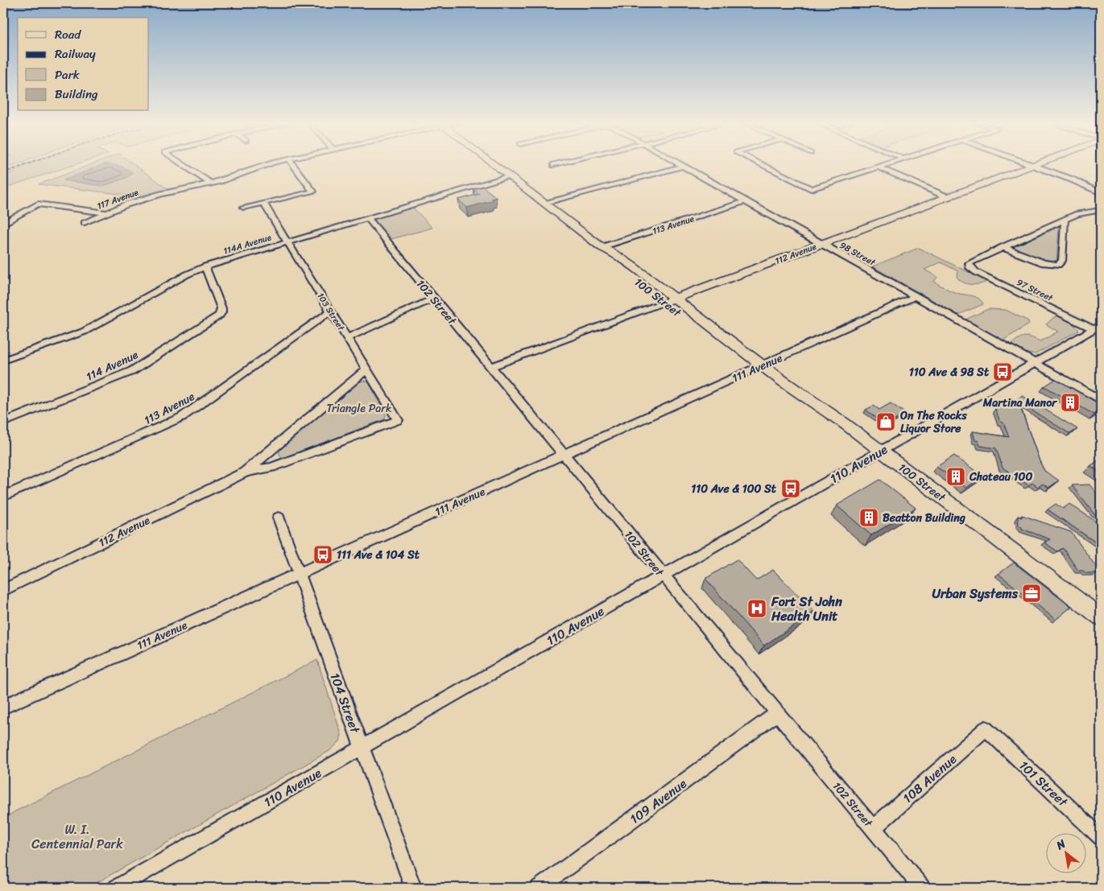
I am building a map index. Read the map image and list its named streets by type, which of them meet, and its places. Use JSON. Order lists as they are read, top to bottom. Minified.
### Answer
{"streets":{"main road":["112 Avenue","100 Street"],"street":["117 Avenue","113 Avenue","114A Avenue","98 Street","97 Street","102 Street","103 Street","114 Avenue","111 Avenue","110 Avenue","104 Street","108 Avenue","101 Street","109 Avenue"]},"crossings":[["113 Avenue","98 Street"],["113 Avenue","100 Street"],["113 Avenue","103 Street"],["114A Avenue","100 Street"],["114A Avenue","102 Street"],["114A Avenue","103 Street"],["114A Avenue","114 Avenue"],["112 Avenue","98 Street"],["112 Avenue","100 Street"],["112 Avenue","102 Street"],["112 Avenue","103 Street"],["98 Street","111 Avenue"],["98 Street","110 Avenue"],["97 Street","110 Avenue"],["100 Street","111 Avenue"],["100 Street","110 Avenue"],["102 Street","111 Avenue"],["102 Street","110 Avenue"],["102 Street","108 Avenue"],["102 Street","109 Avenue"],["111 Avenue","104 Street"],["110 Avenue","104 Street"],["108 Avenue","101 Street"]],"parks":["Triangle Park","W. I. Centennial Park"],"places":{"bus stop":["110 Ave & 98 St","110 Ave & 100 St","111 Ave & 104 St"],"building":["Martina Manor","Chateau 100","Beatton Building"],"shop":["On The Rocks Liquor Store"],"office":["Urban Systems"],"hospital":["Fort St John Health Unit"]},"legend":["Road","Railway","Park","Building"],"north":"top left"}
